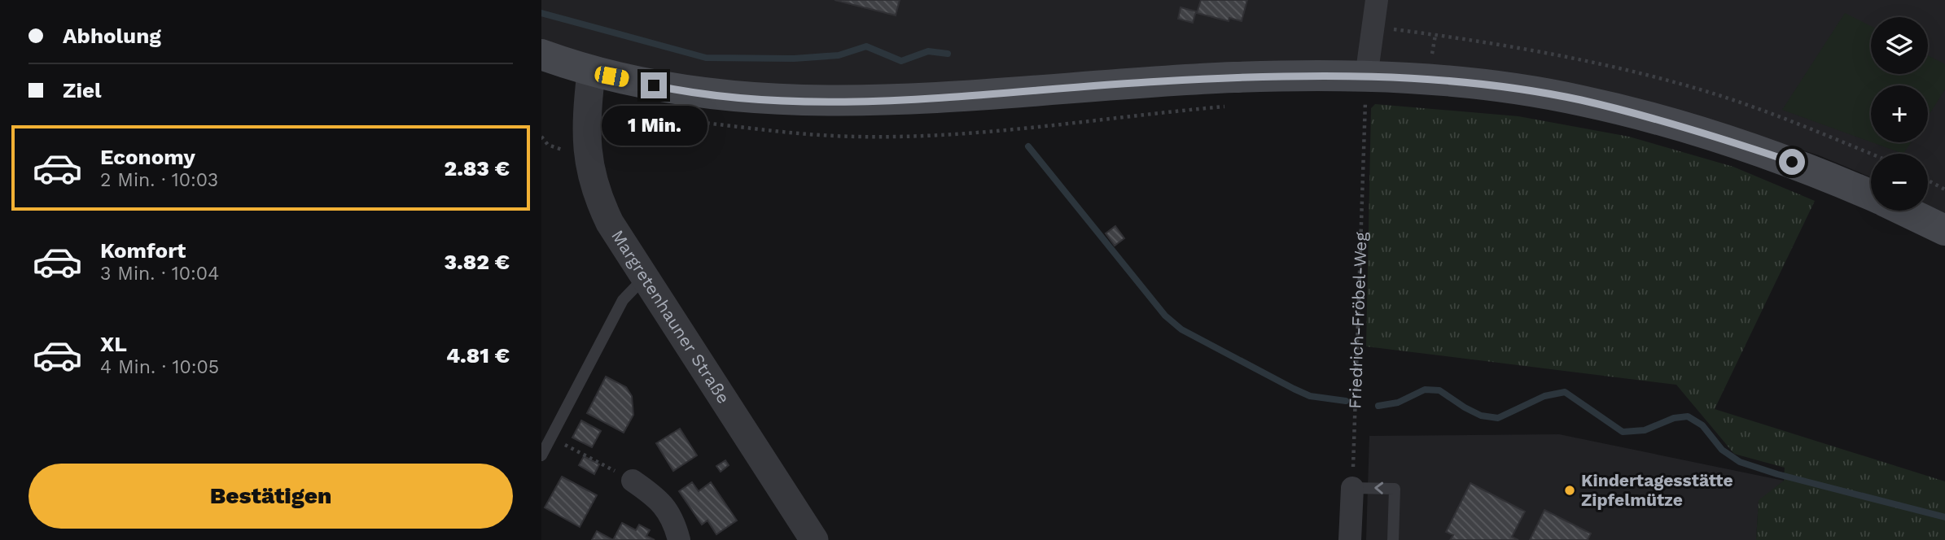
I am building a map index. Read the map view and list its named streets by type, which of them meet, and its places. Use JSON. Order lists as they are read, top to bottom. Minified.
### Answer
{"streets":{"street":["Margretenhauner Straße"],"path":["Friedrich-Fröbel-Weg"]},"places":["Kindertagesstätte Zipfelmütze"],"page":{"banner":["Abholung","Ziel"],"map_buttons":["+","−"],"bubble":"1 Min.","list":[{"name":"Economy","note":"2 Min. · 10:03","value":"2.83 €"},{"name":"Komfort","note":"3 Min. · 10:04","value":"3.82 €"},{"name":"XL","note":"4 Min. · 10:05","value":"4.81 €"}],"buttons":"Bestätigen"}}
